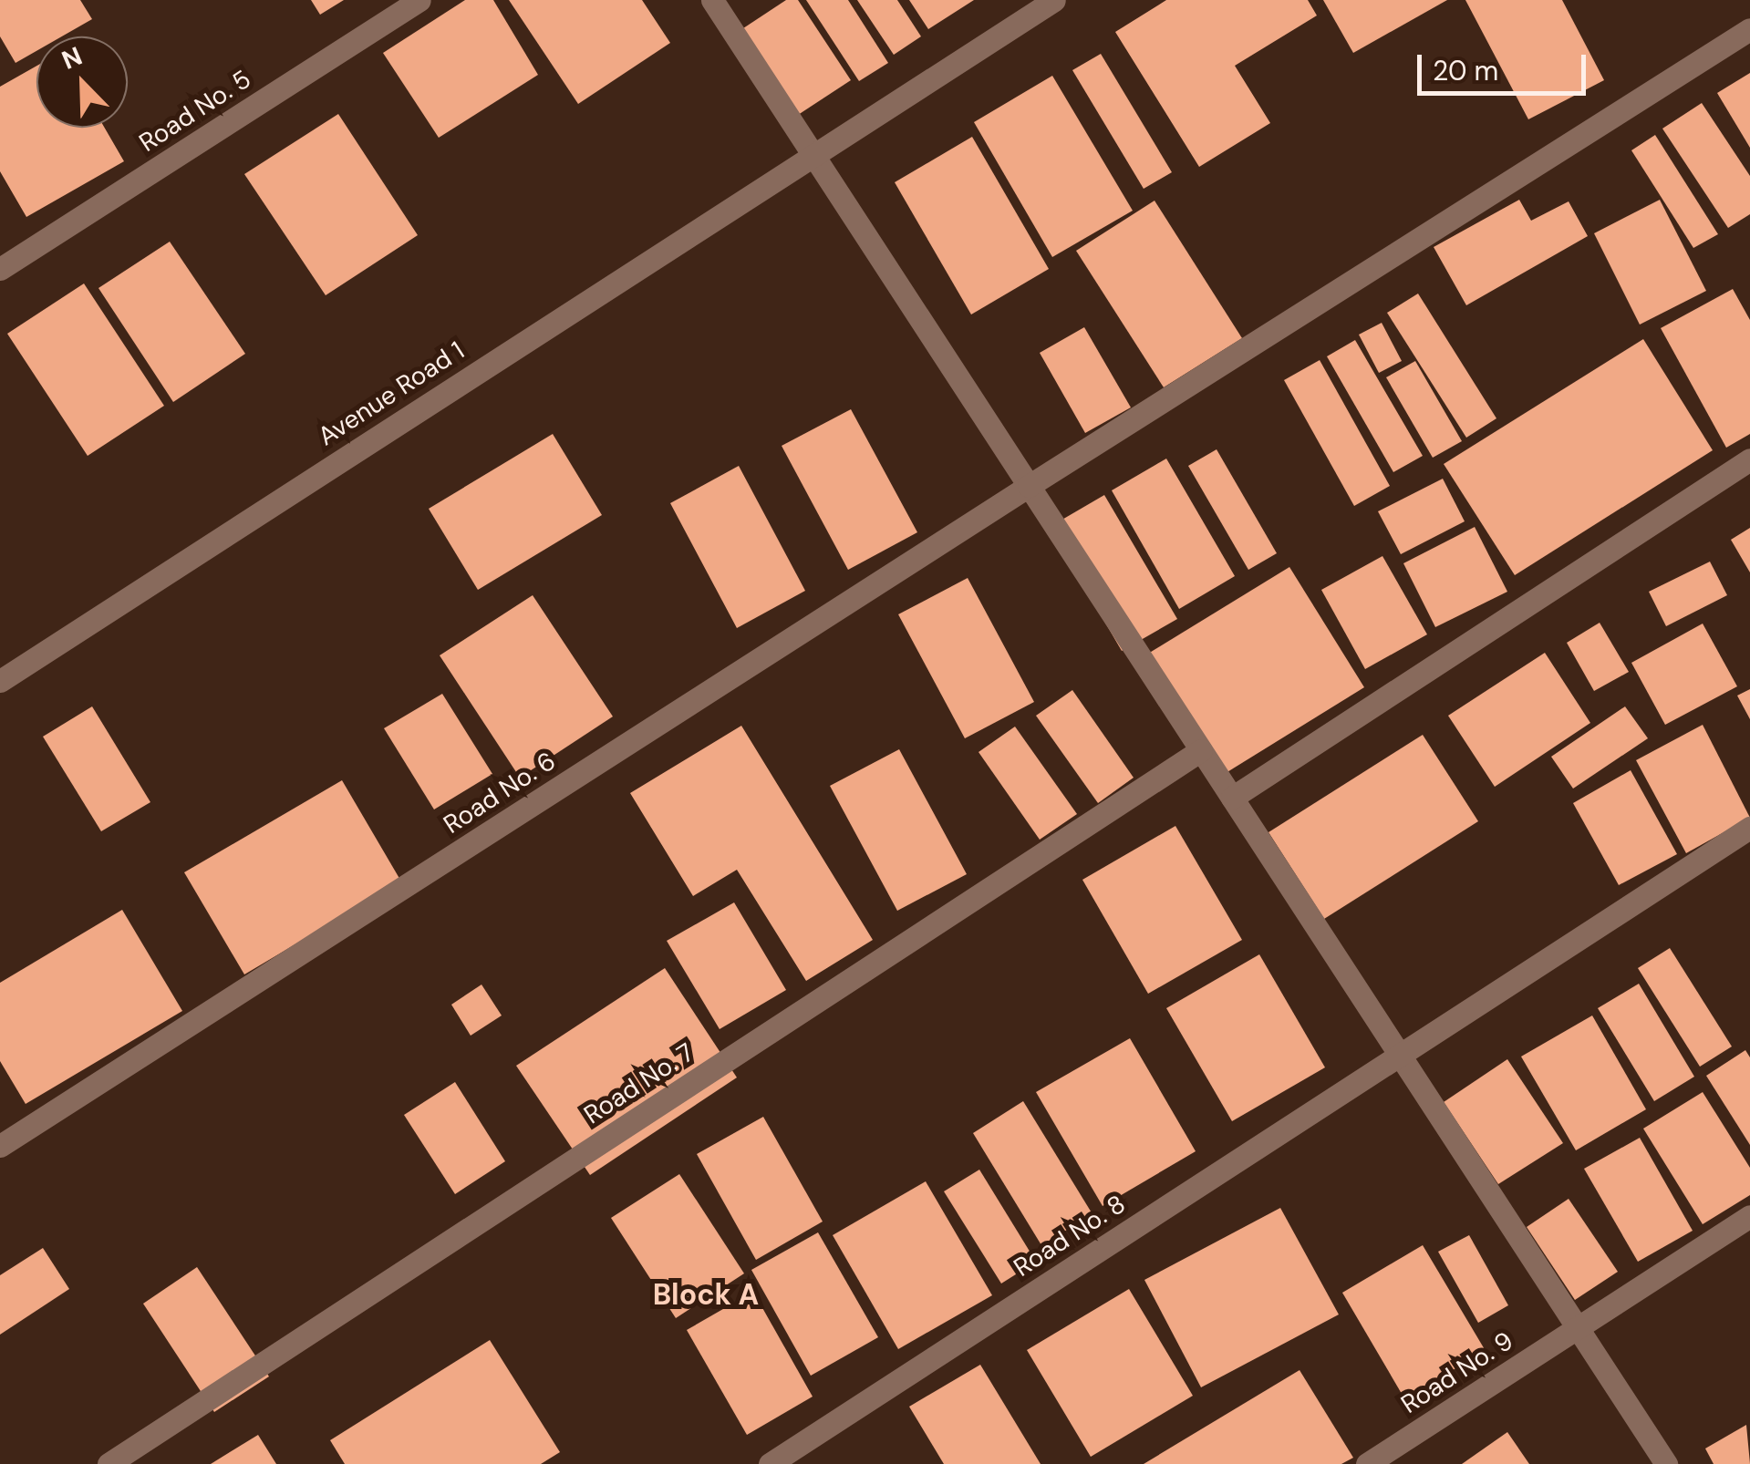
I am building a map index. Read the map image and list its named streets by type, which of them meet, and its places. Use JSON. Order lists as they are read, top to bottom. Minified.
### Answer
{"streets":{"street":["Road No. 5","Avenue Road 1","Road No. 6","Road No. 7","Road No. 8","Road No. 9"]},"districts":["Block A"],"scale_bar":"20 m","north":"top left"}
